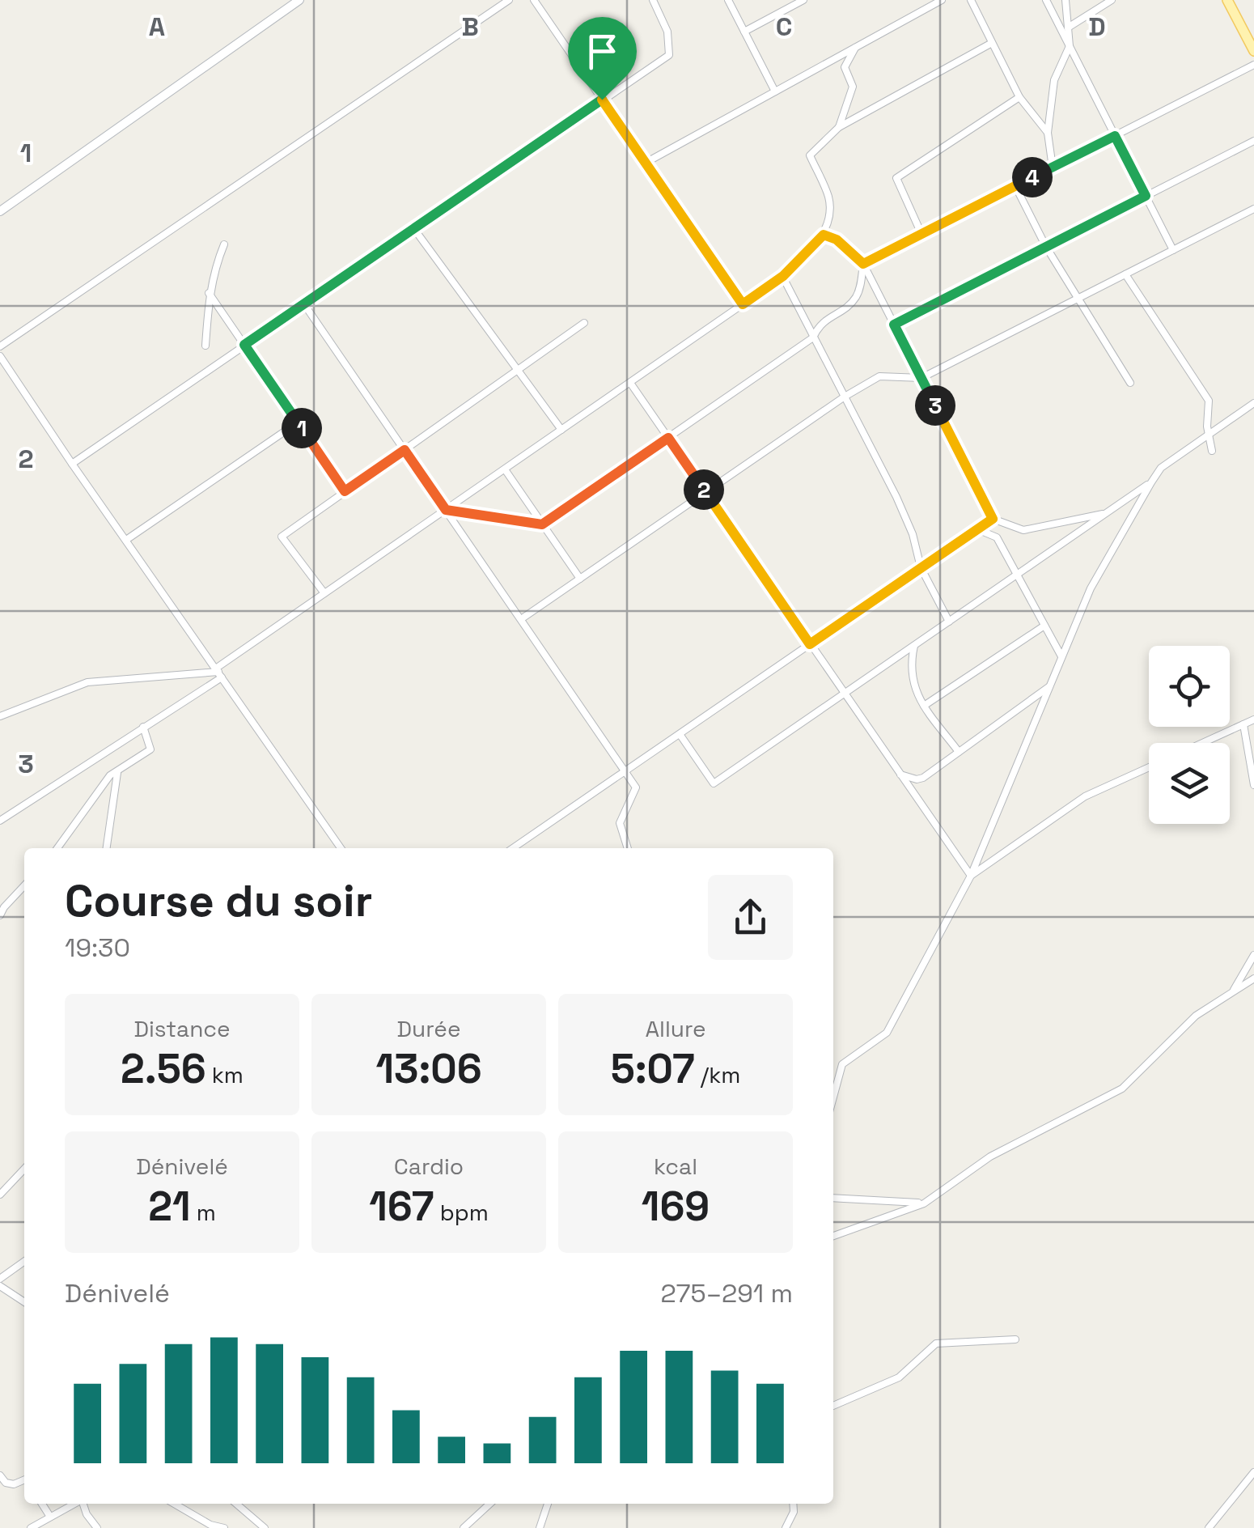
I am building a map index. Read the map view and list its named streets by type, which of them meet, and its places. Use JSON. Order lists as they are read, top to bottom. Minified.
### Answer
{"page":{"pins":["4","3","1","2"],"heading":["Course du soir","19:30"],"stats":[["Distance","2.56 km"],["Durée","13:06"],["Allure","5:07 /km"],["Dénivelé","21 m"],["Cardio","167 bpm"],["kcal","169"]],"chart":["Dénivelé","275–291 m"]},"grid":{"columns":["A","B","C","D"],"rows":["1","2","3"]}}
